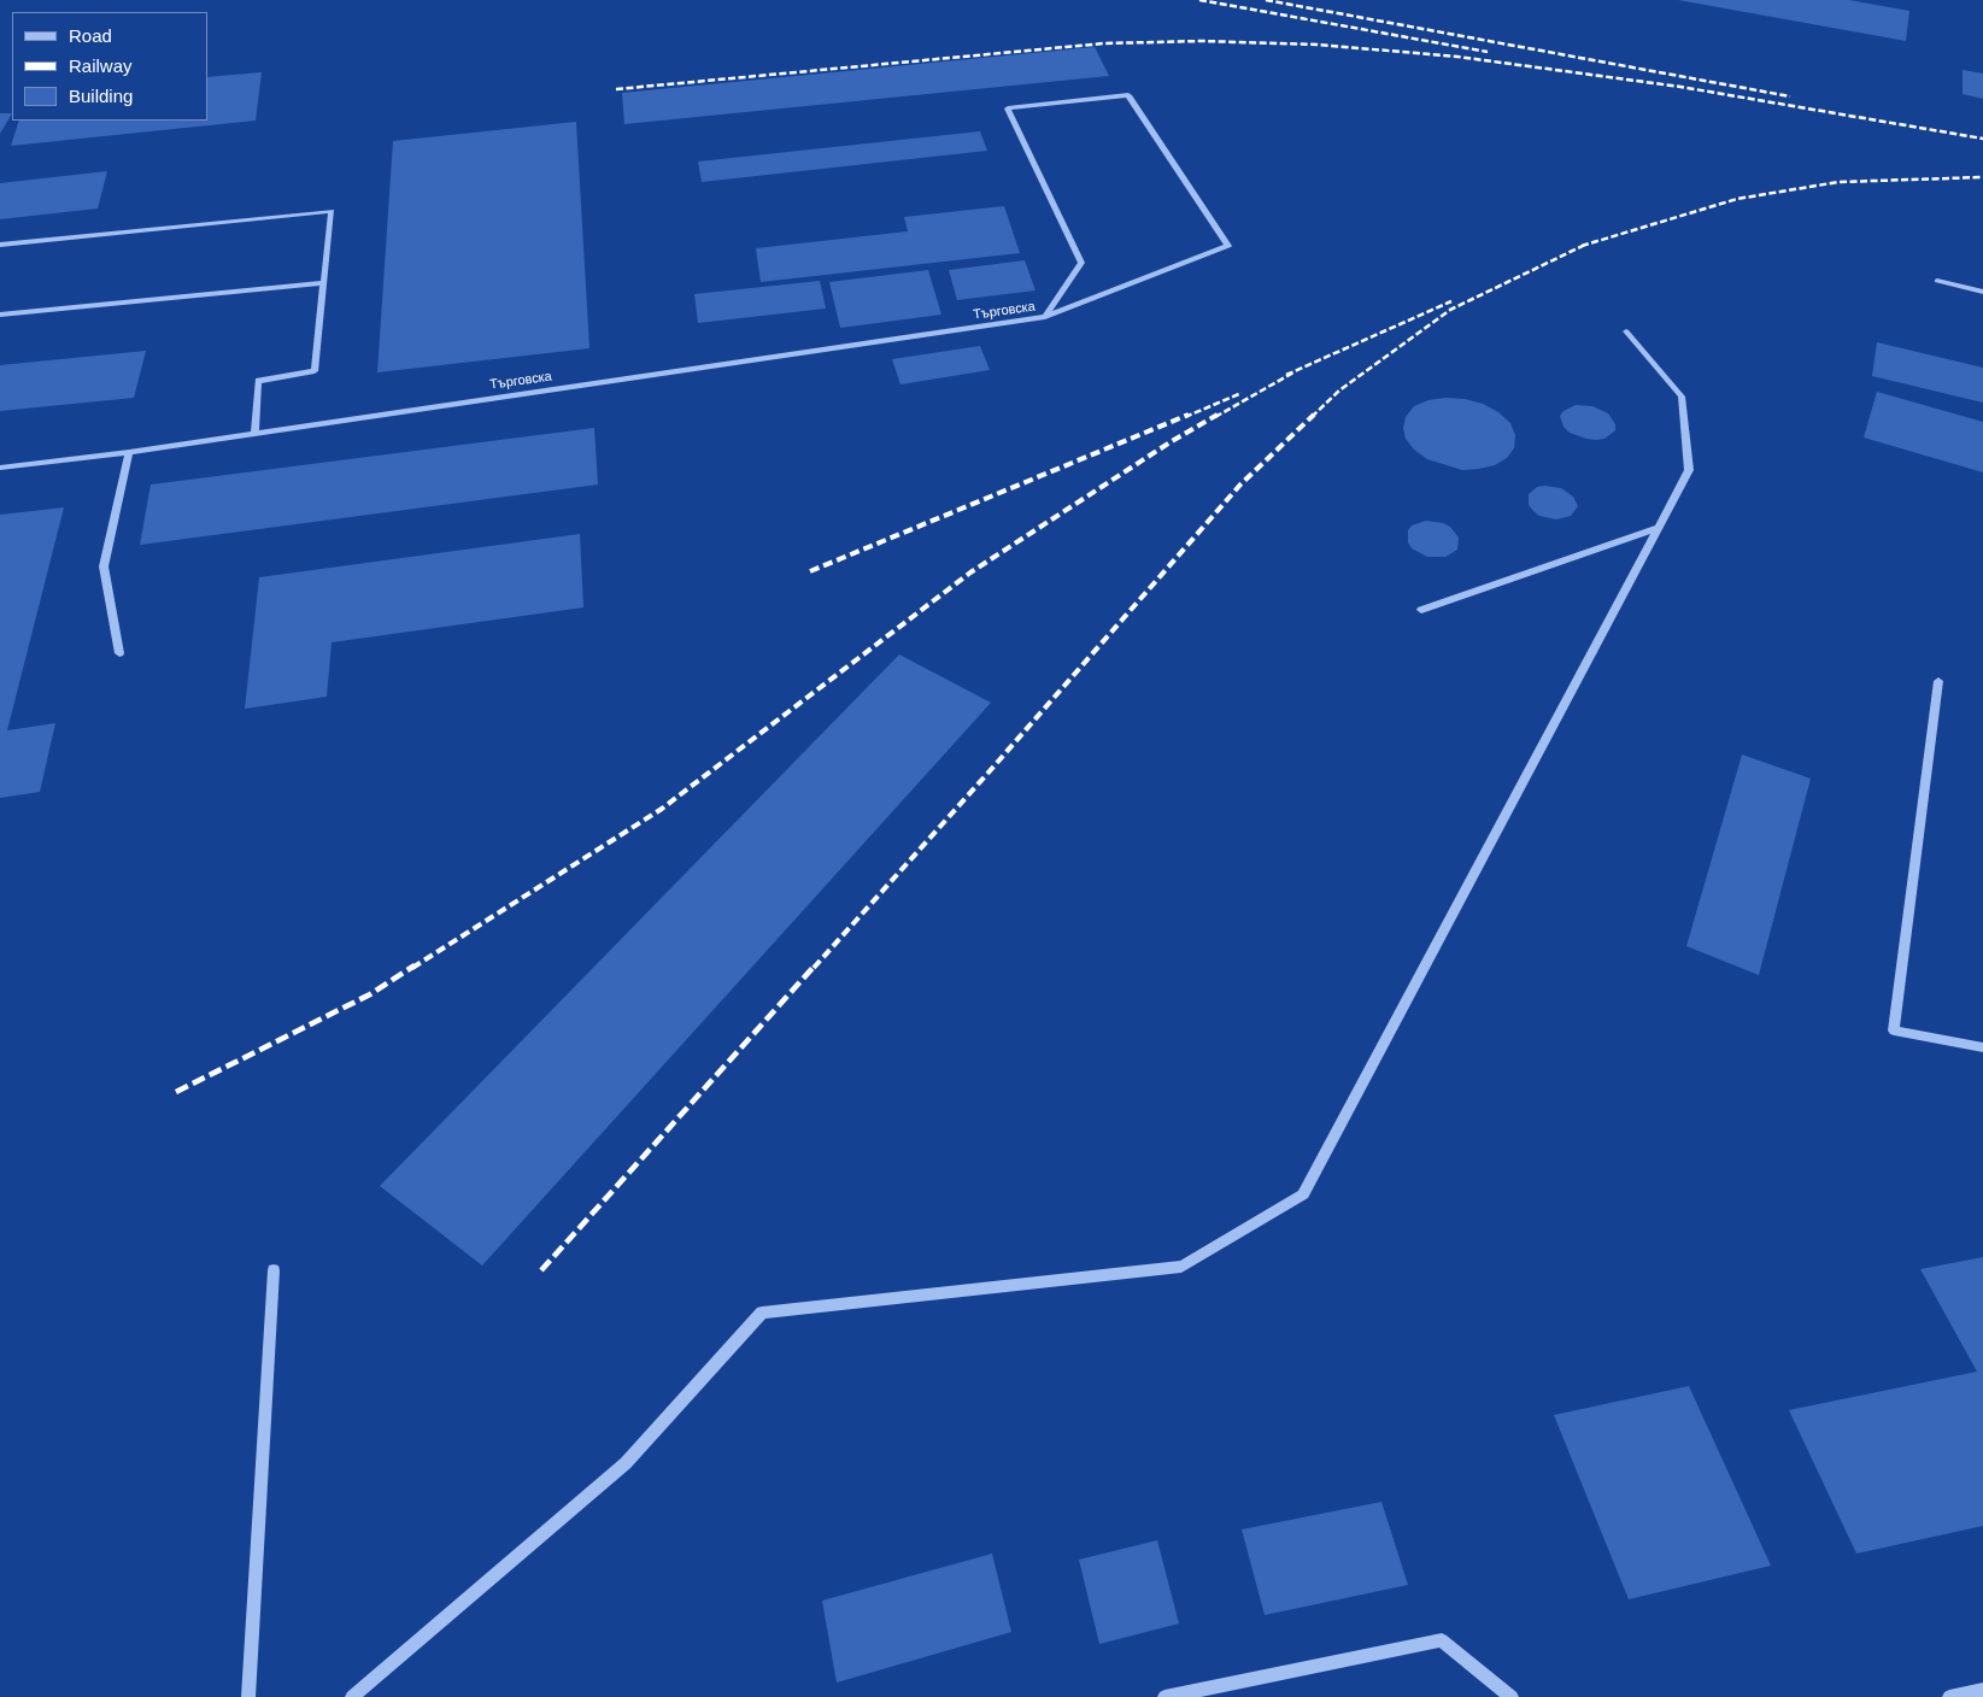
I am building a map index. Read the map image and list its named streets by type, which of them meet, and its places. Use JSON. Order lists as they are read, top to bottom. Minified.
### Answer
{"streets":{"street":["Търговска"]},"legend":["Road","Railway","Building"]}
